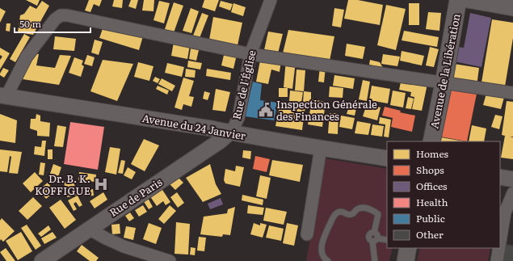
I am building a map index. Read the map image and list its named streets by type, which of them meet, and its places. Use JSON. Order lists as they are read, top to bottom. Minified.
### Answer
{"streets":{"main road":["Avenue de la Libération"],"street":["Rue de l'Église","Avenue du 24 Janvier","Rue de Paris"]},"crossings":[["Rue de l'Église","Avenue du 24 Janvier"],["Rue de l'Église","Rue de Paris"],["Avenue du 24 Janvier","Rue de Paris"]],"places":{"public building":["Inspection Générale des Finances"],"hospital":["Dr. B. K. KOFFIGUE"]},"legend":["Homes","Shops","Offices","Health","Public","Other"],"scale_bar":"50 m"}
